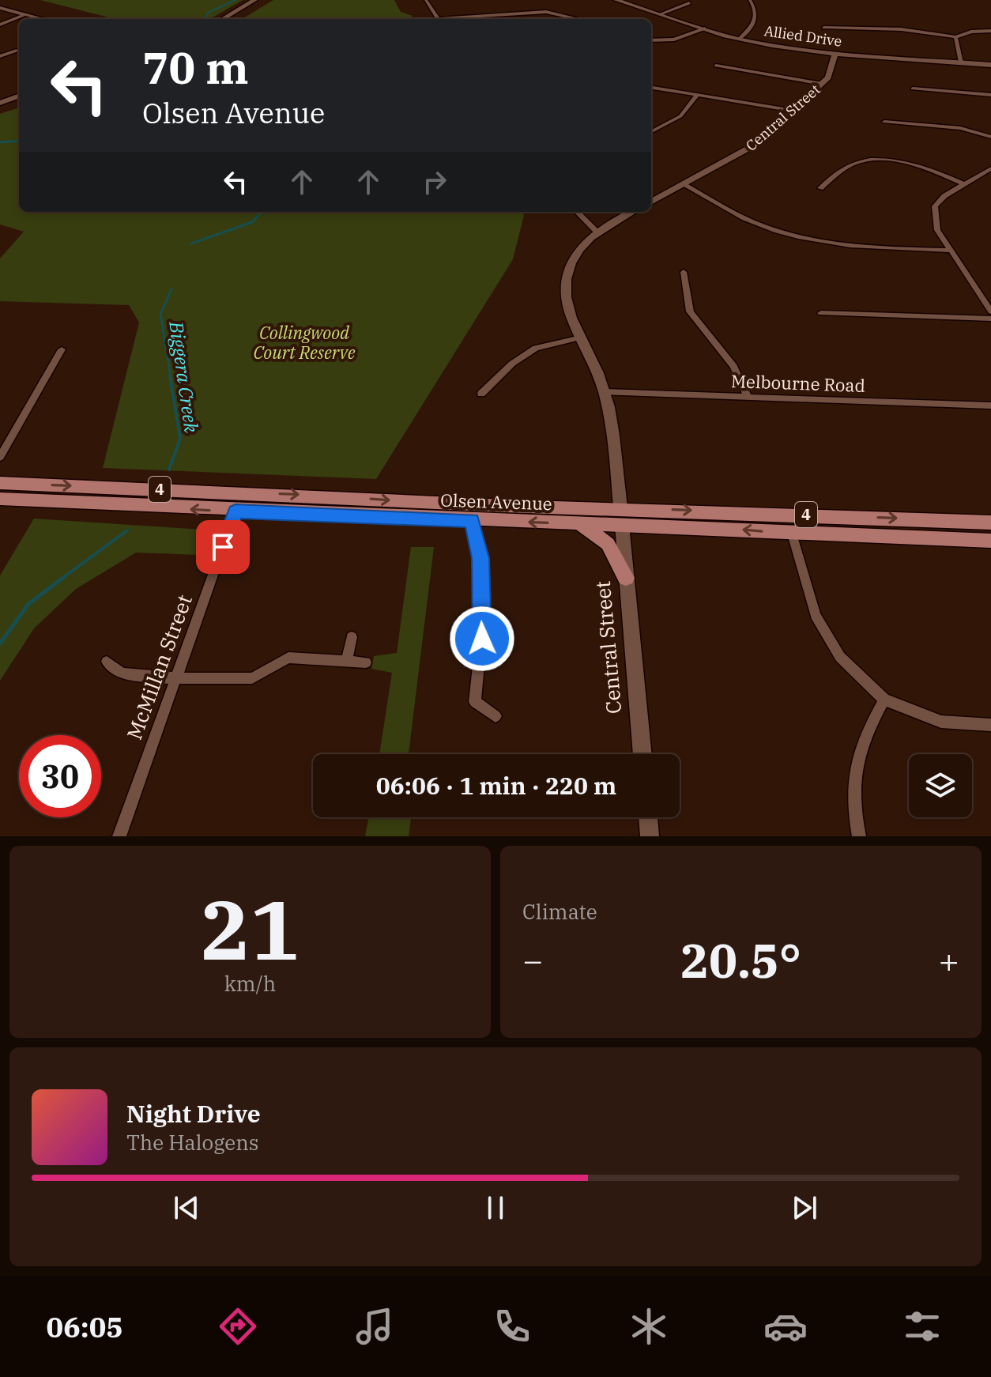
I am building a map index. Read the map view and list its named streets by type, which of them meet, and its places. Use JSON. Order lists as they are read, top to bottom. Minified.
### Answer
{"streets":{"main road":["4","Olsen Avenue"],"street":["Allied Drive","Central Street","Melbourne Road","McMillan Street"]},"crossings":[["Allied Drive","Central Street"],["Central Street","Olsen Avenue"],["Olsen Avenue","McMillan Street"]],"water":["Biggera Creek"],"parks":["Collingwood Court Reserve"],"page":{"turn":["70 m","Olsen Avenue"],"limit":"30","trip":"06:06 · 1 min · 220 m","tile":[["21","km/h"],"Climate"],"heat":["−","20.5°","+"],"song":["Night Drive","The Halogens"],"tabs":"06:05"}}
